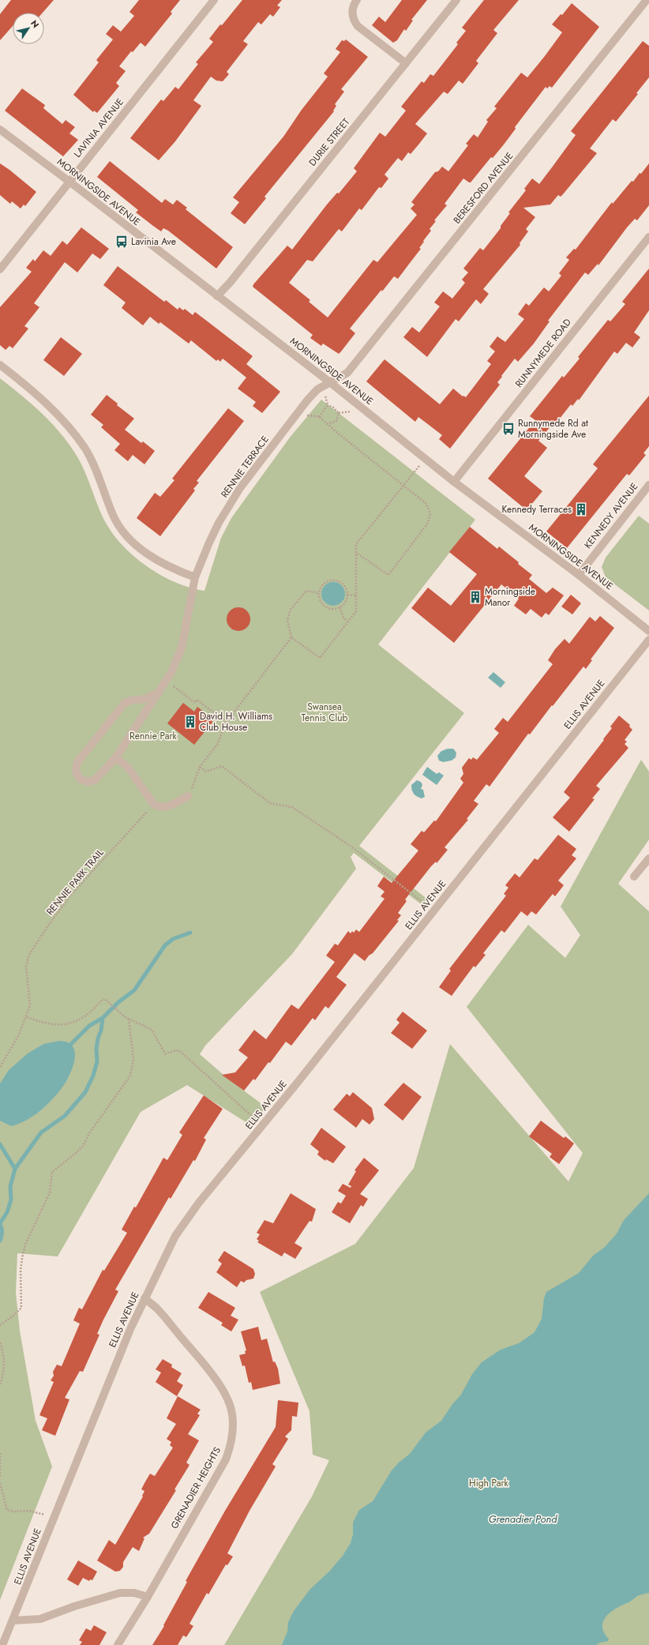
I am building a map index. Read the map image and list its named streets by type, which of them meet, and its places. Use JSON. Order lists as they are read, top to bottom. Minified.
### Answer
{"streets":{"street":["LAVINIA AVENUE","DURIE STREET","BERESFORD AVENUE","MORNINGSIDE AVENUE","RUNNYMEDE ROAD","RENNIE TERRACE","KENNEDY AVENUE","ELLIS AVENUE","GRENADIER HEIGHTS"],"path":["RENNIE PARK TRAIL"]},"crossings":[["LAVINIA AVENUE","MORNINGSIDE AVENUE"],["DURIE STREET","MORNINGSIDE AVENUE"],["BERESFORD AVENUE","MORNINGSIDE AVENUE"],["BERESFORD AVENUE","RENNIE TERRACE"],["MORNINGSIDE AVENUE","RUNNYMEDE ROAD"],["MORNINGSIDE AVENUE","RENNIE TERRACE"],["MORNINGSIDE AVENUE","KENNEDY AVENUE"],["ELLIS AVENUE","GRENADIER HEIGHTS"]],"water":["Grenadier Pond"],"parks":["Swansea Tennis Club","Rennie Park","High Park"],"places":{"bus stop":["Lavinia Ave","Runnymede Rd at Morningside Ave"],"building":["Kennedy Terraces","Morningside Manor","David H. Williams Club House"]},"north":"top right"}
